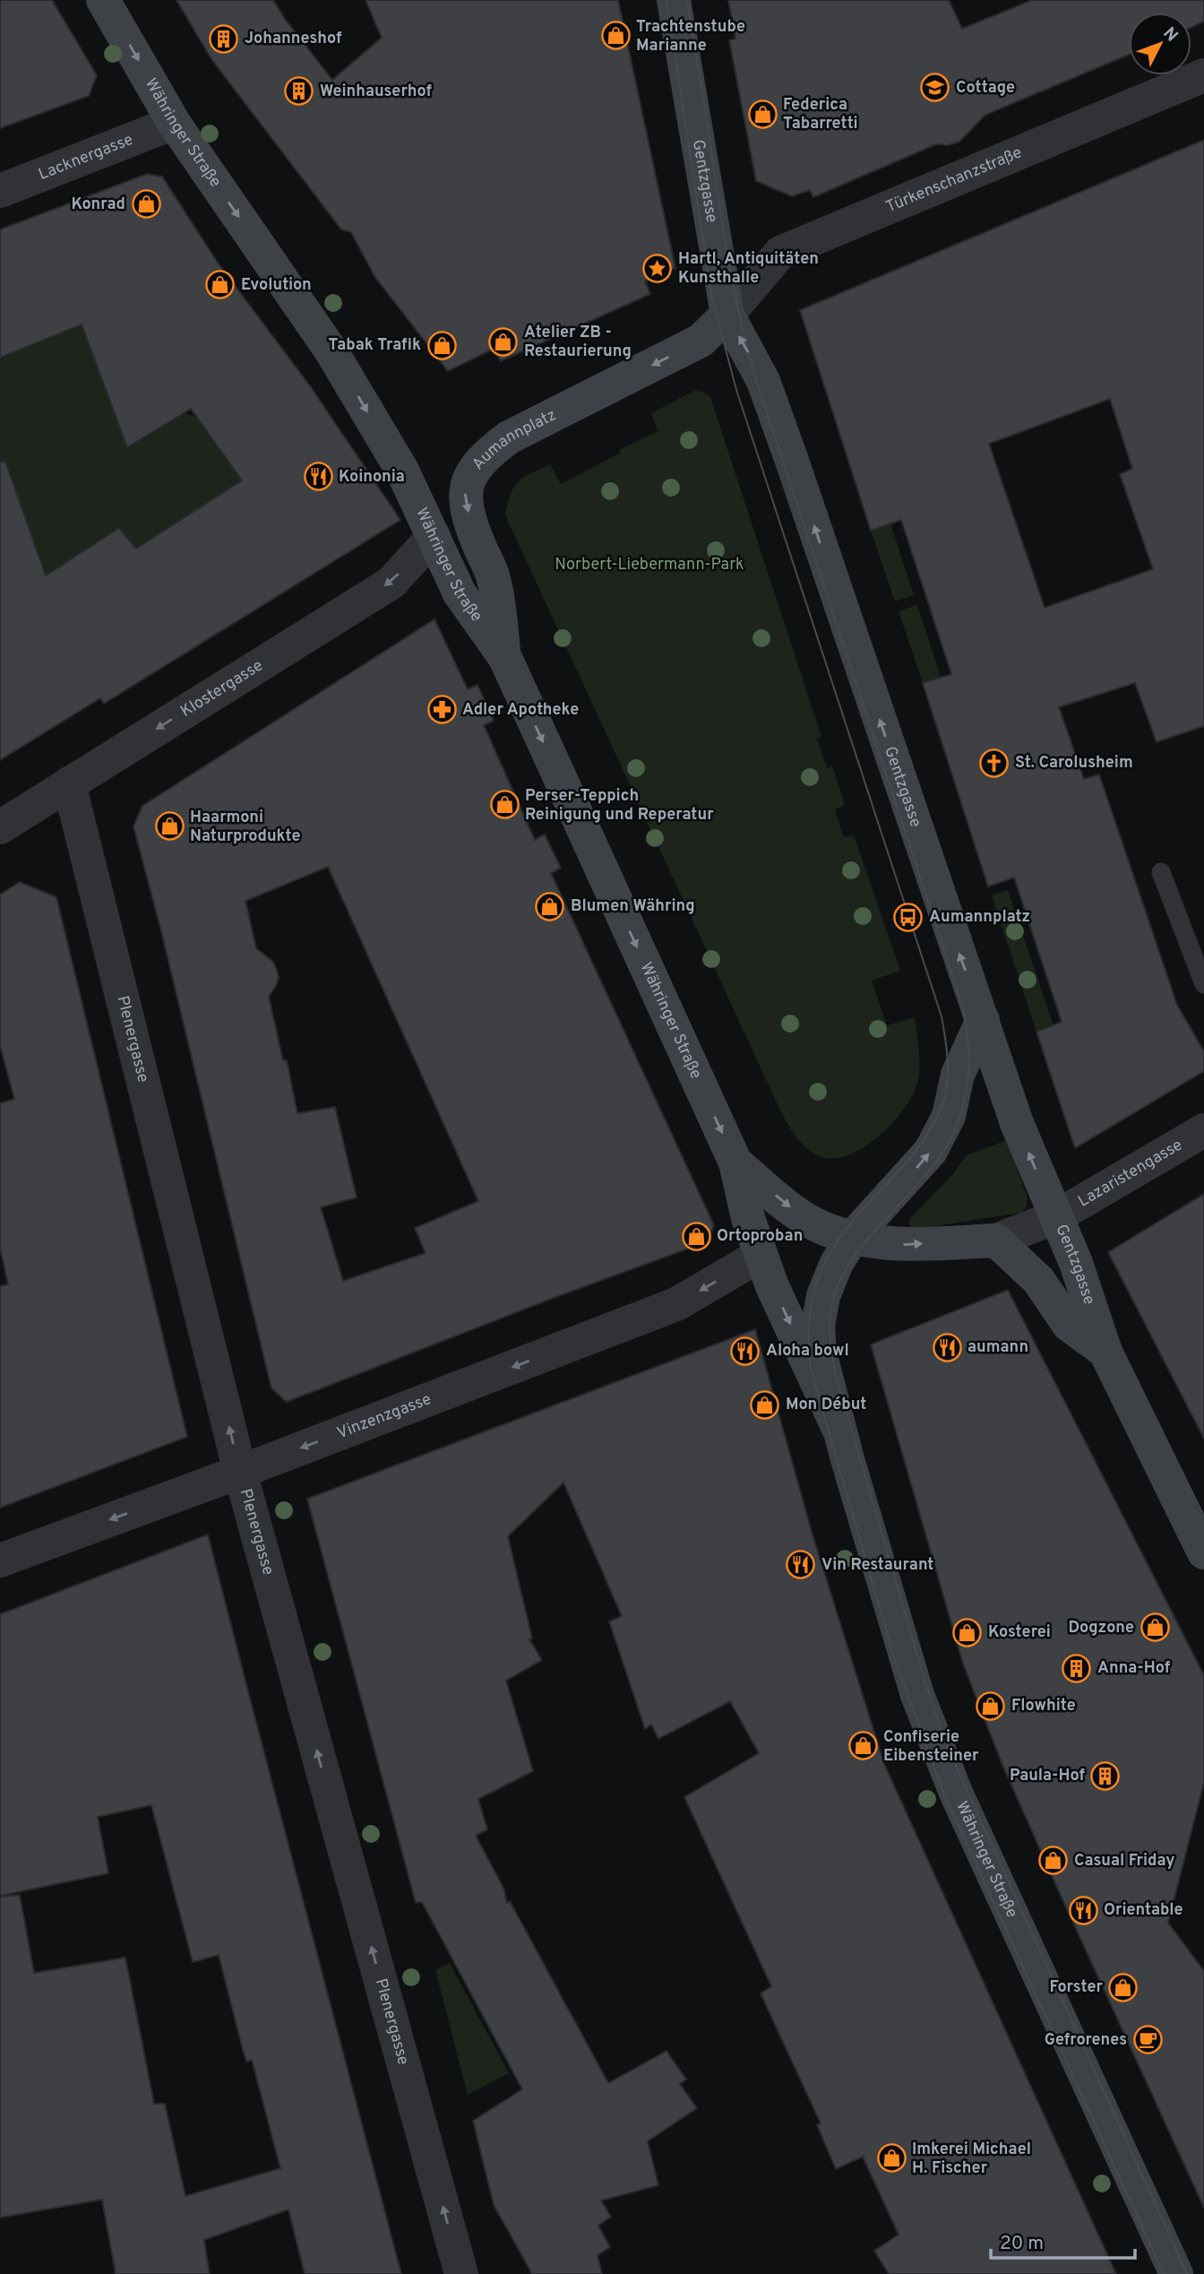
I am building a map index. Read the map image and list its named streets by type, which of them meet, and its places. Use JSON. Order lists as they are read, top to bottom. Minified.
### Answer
{"streets":{"main road":["Währinger Straße","Gentzgasse","Aumannplatz"],"street":["Lacknergasse","Türkenschanzstraße","Klostergasse","Plenergasse","Lazaristengasse","Vinzenzgasse"]},"crossings":[["Währinger Straße","Lacknergasse"],["Währinger Straße","Aumannplatz"],["Währinger Straße","Klostergasse"],["Währinger Straße","Vinzenzgasse"],["Türkenschanzstraße","Gentzgasse"],["Türkenschanzstraße","Aumannplatz"],["Gentzgasse","Aumannplatz"],["Gentzgasse","Lazaristengasse"],["Klostergasse","Plenergasse"],["Plenergasse","Vinzenzgasse"]],"one_way":["Währinger Straße","Gentzgasse","Aumannplatz","Klostergasse","Plenergasse","Vinzenzgasse"],"parks":["Norbert-Liebermann-Park"],"places":{"shop":["Trachtenstube Marianne","Federica Tabarretti","Konrad","Evolution","Atelier ZB - Restaurierung","Tabak Trafik","Perser-Teppich Reinigung und Reperatur","Haarmoni Naturprodukte","Blumen Währing","Ortoproban","Mon Début","Dogzone","Kosterei","Flowhite","Confiserie Eibensteiner","Casual Friday","Forster","Imkerei Michael H. Fischer"],"building":["Johanneshof","Weinhauserhof","Anna-Hof","Paula-Hof"],"school or university":["Cottage"],"place":["Hartl, Antiquitäten Kunsthalle"],"restaurant":["Koinonia","aumann","Aloha bowl","Vin Restaurant","Orientable"],"pharmacy":["Adler Apotheke"],"church":["St. Carolusheim"],"bus stop":["Aumannplatz"],"cafe":["Gefrorenes"]},"scale_bar":"20 m","north":"top right"}
